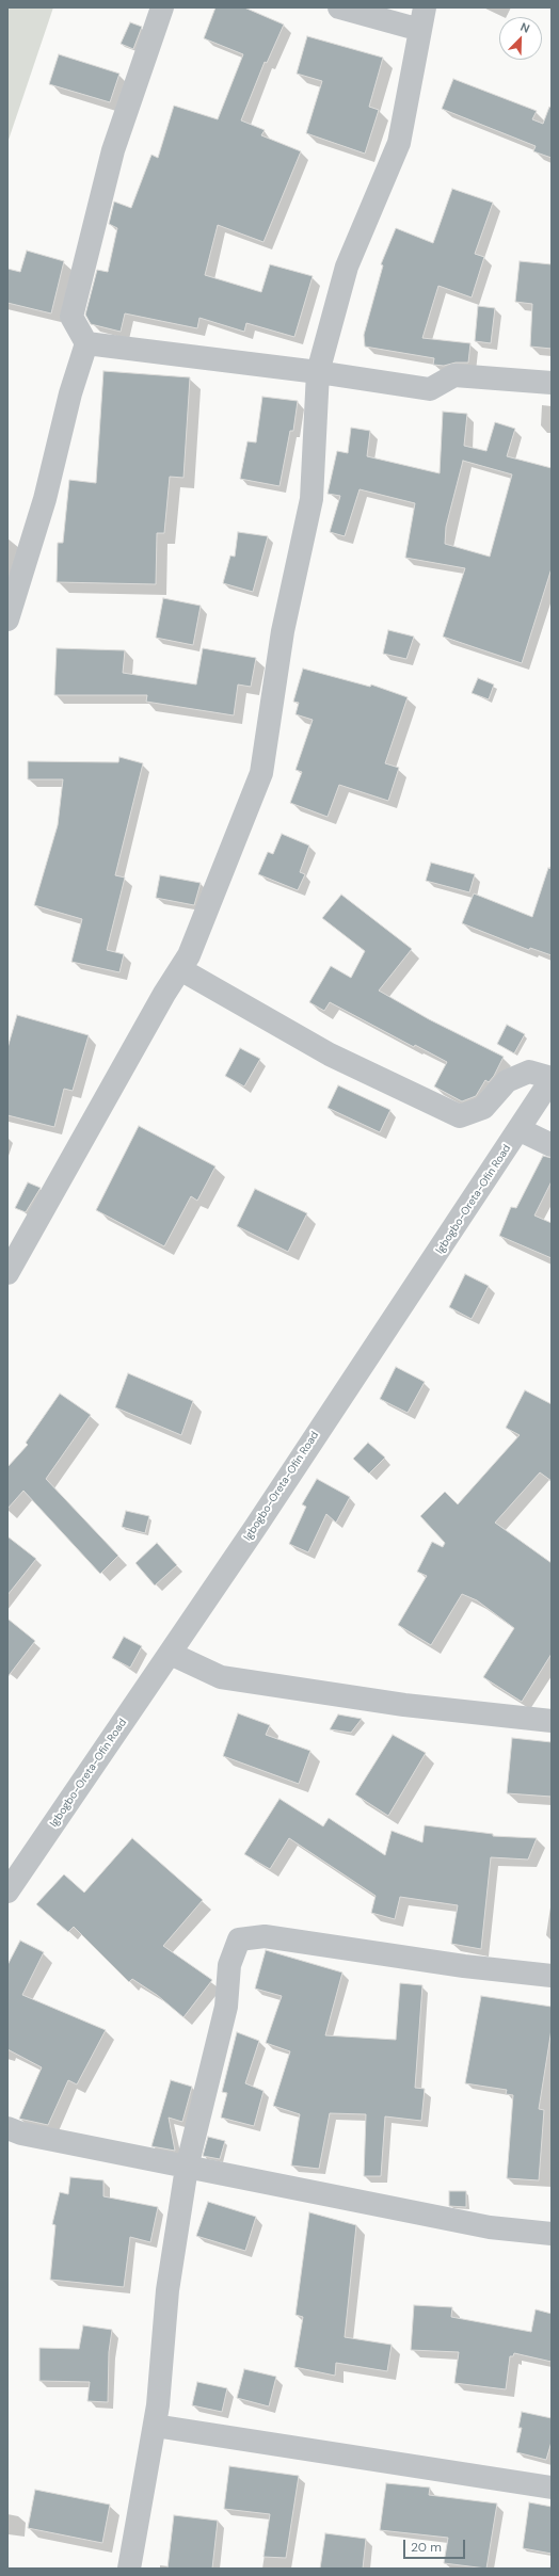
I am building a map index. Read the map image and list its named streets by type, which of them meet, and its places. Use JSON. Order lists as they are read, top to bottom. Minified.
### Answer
{"streets":{"street":["Igbogbo-Oreta-Ofin Road"]},"scale_bar":"20 m","north":"top right"}
